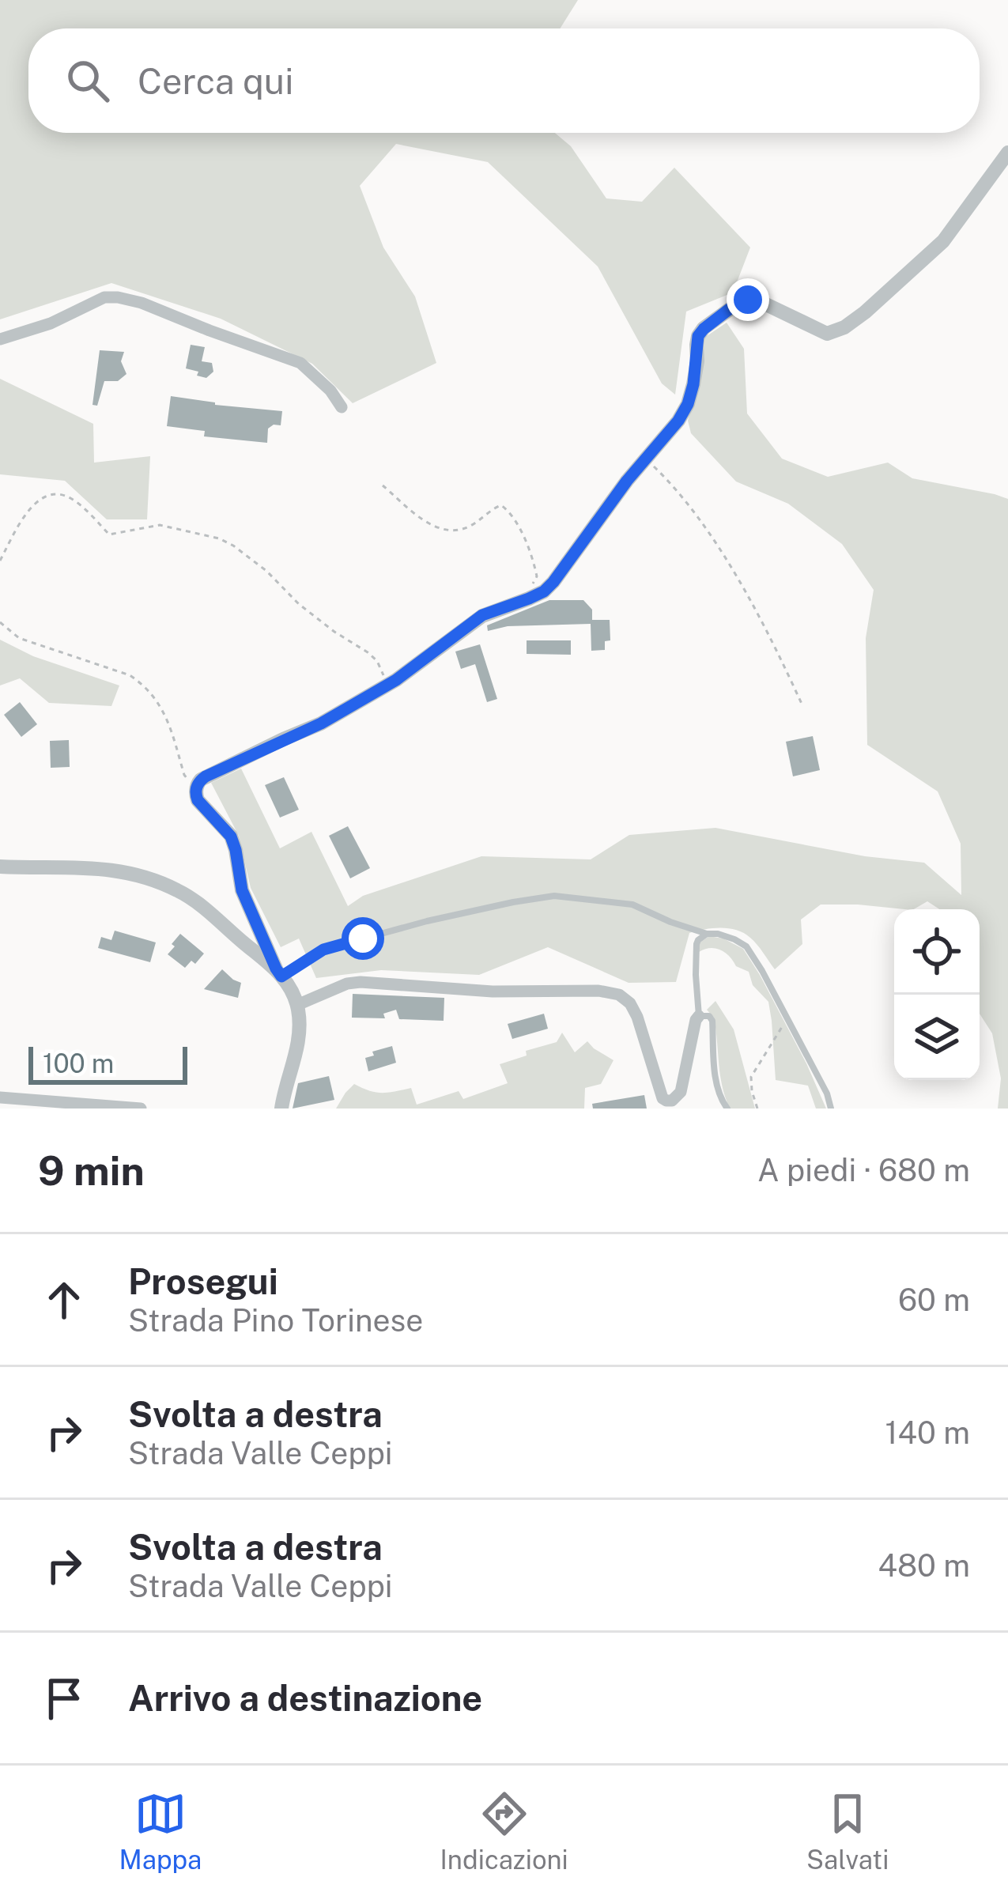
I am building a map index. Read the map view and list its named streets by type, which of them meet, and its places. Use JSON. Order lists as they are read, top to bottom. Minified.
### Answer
{"scale_bar":"100 m","page":{"search":"Cerca qui","scale":"100 m","heading":["9 min","A piedi · 680 m"],"list":[["Prosegui","Strada Pino Torinese","60 m"],["Svolta a destra","Strada Valle Ceppi","140 m"],["Svolta a destra","Strada Valle Ceppi","480 m"],"Arrivo a destinazione"],"nav":["Mappa","Indicazioni","Salvati"]}}
